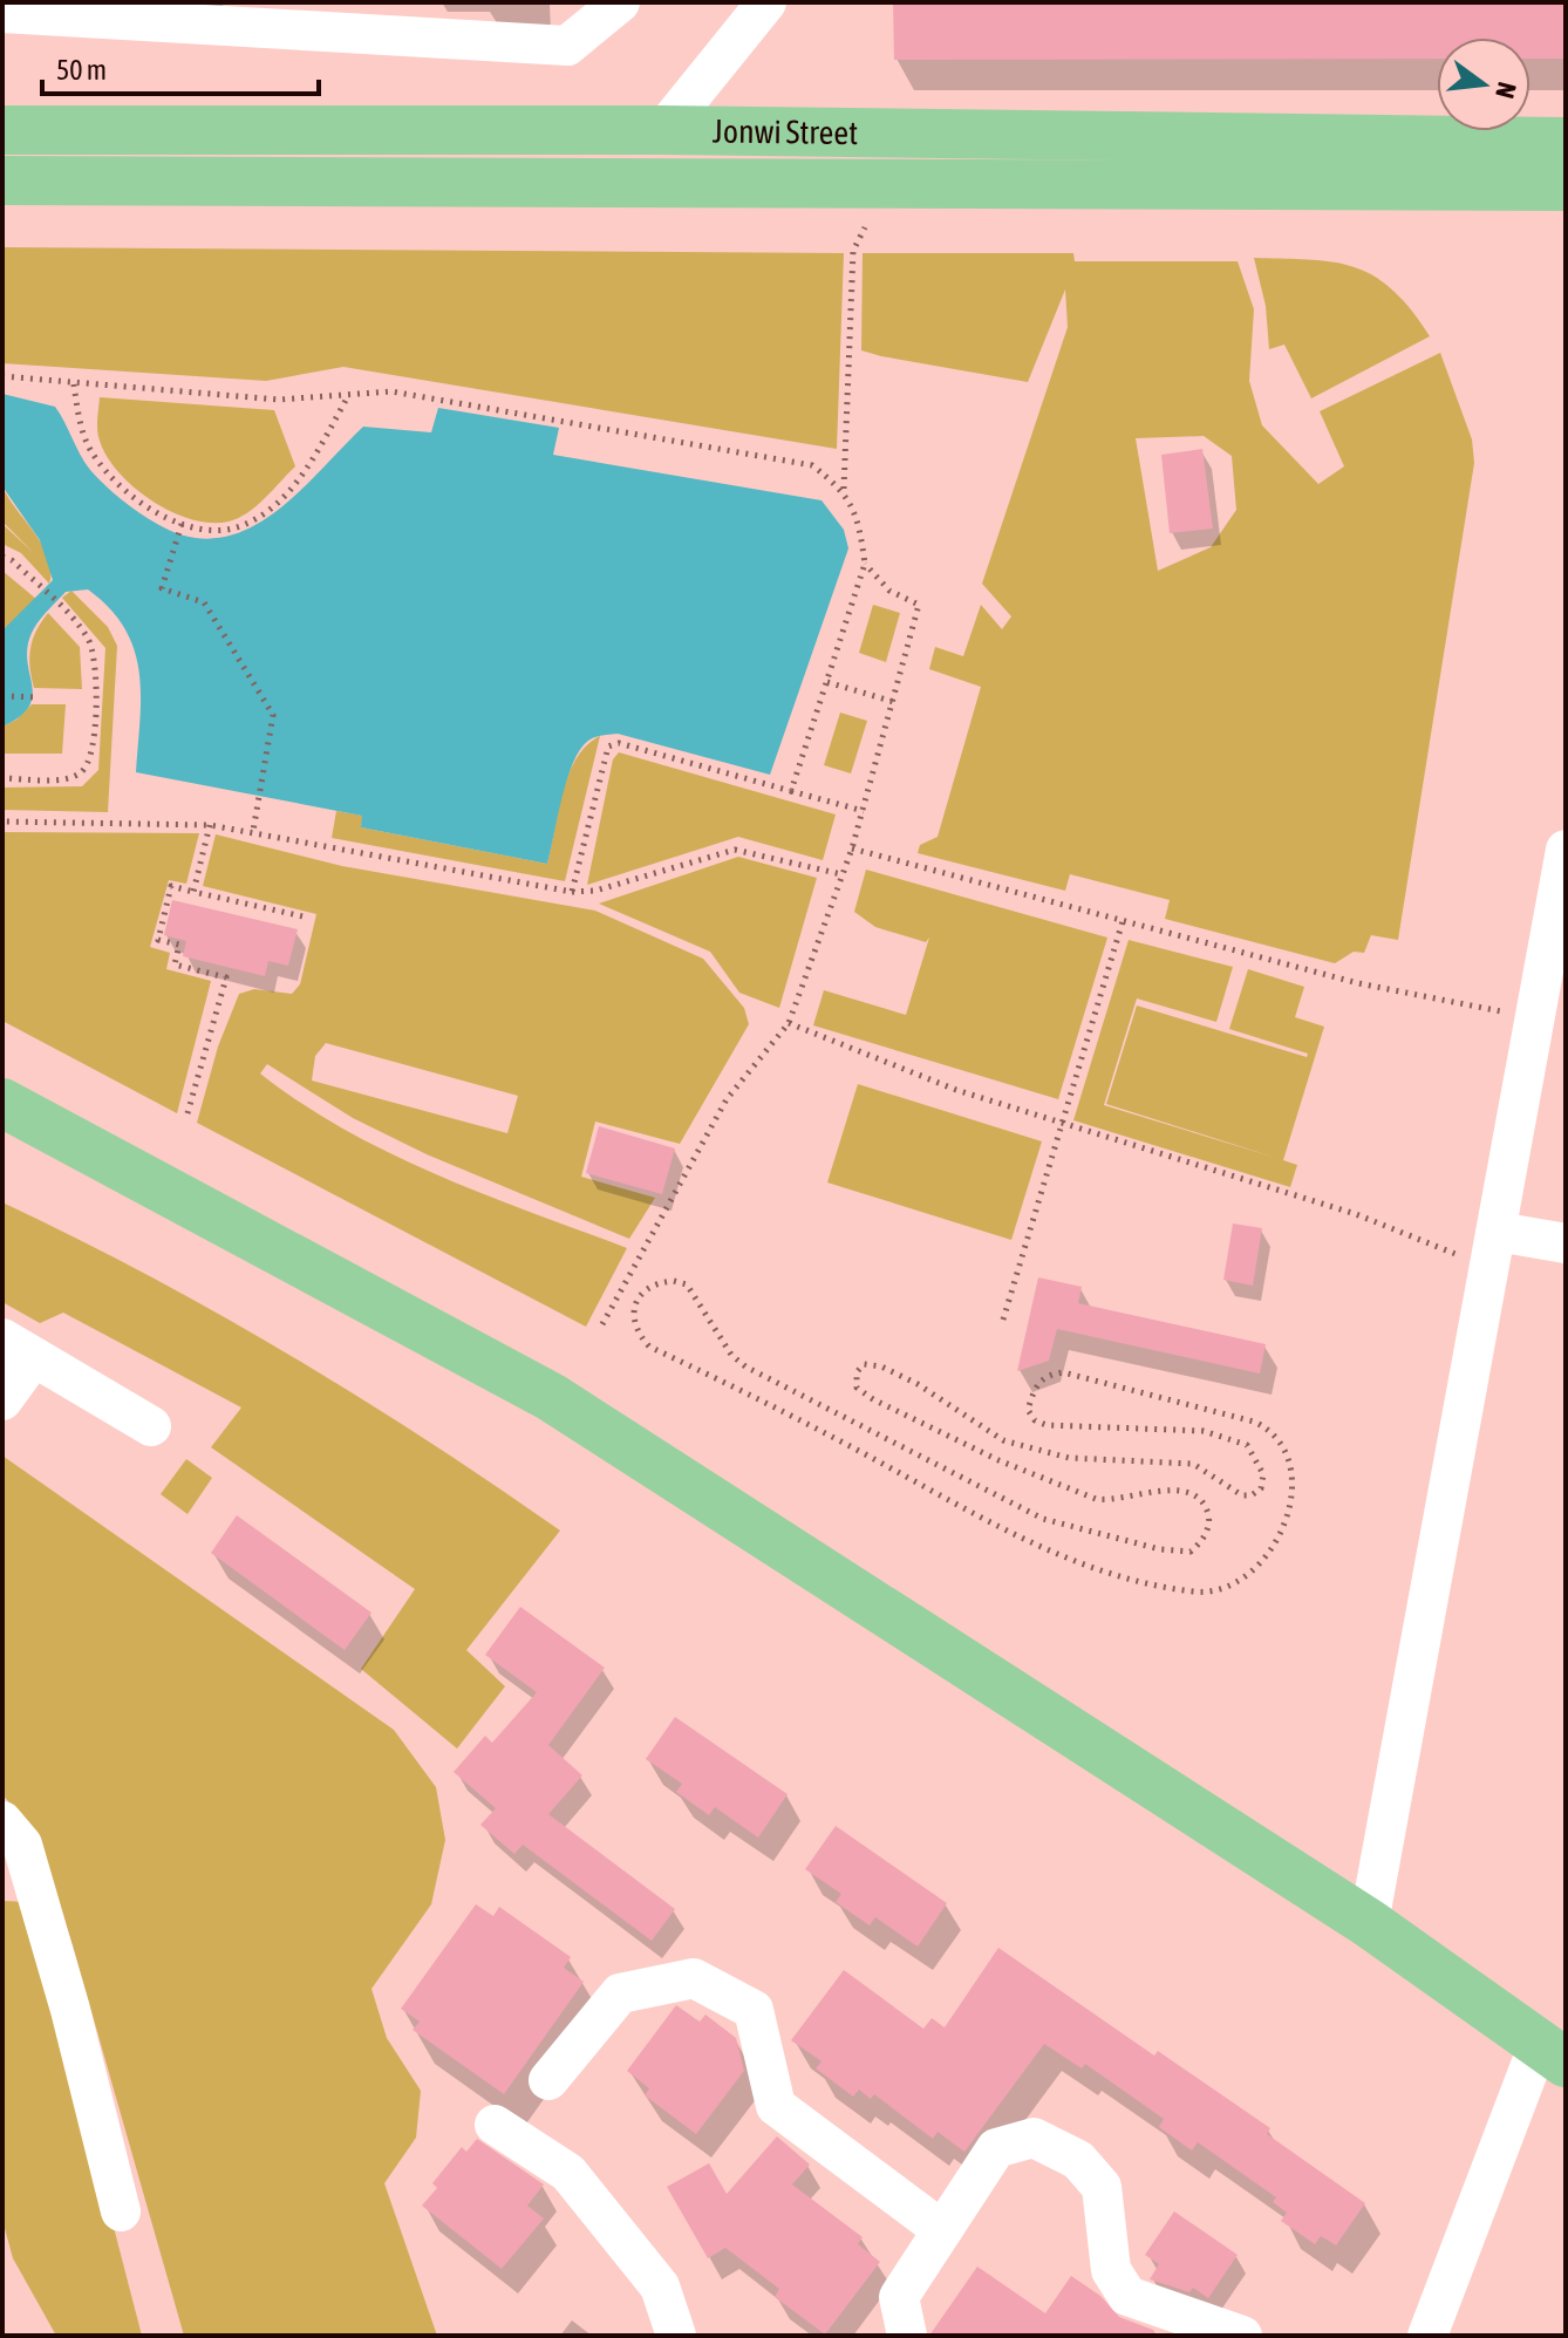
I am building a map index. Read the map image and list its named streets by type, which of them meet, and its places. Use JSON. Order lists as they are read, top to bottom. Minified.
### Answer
{"streets":{"main road":["Jonwi Street"]},"scale_bar":"50 m","north":"right"}
